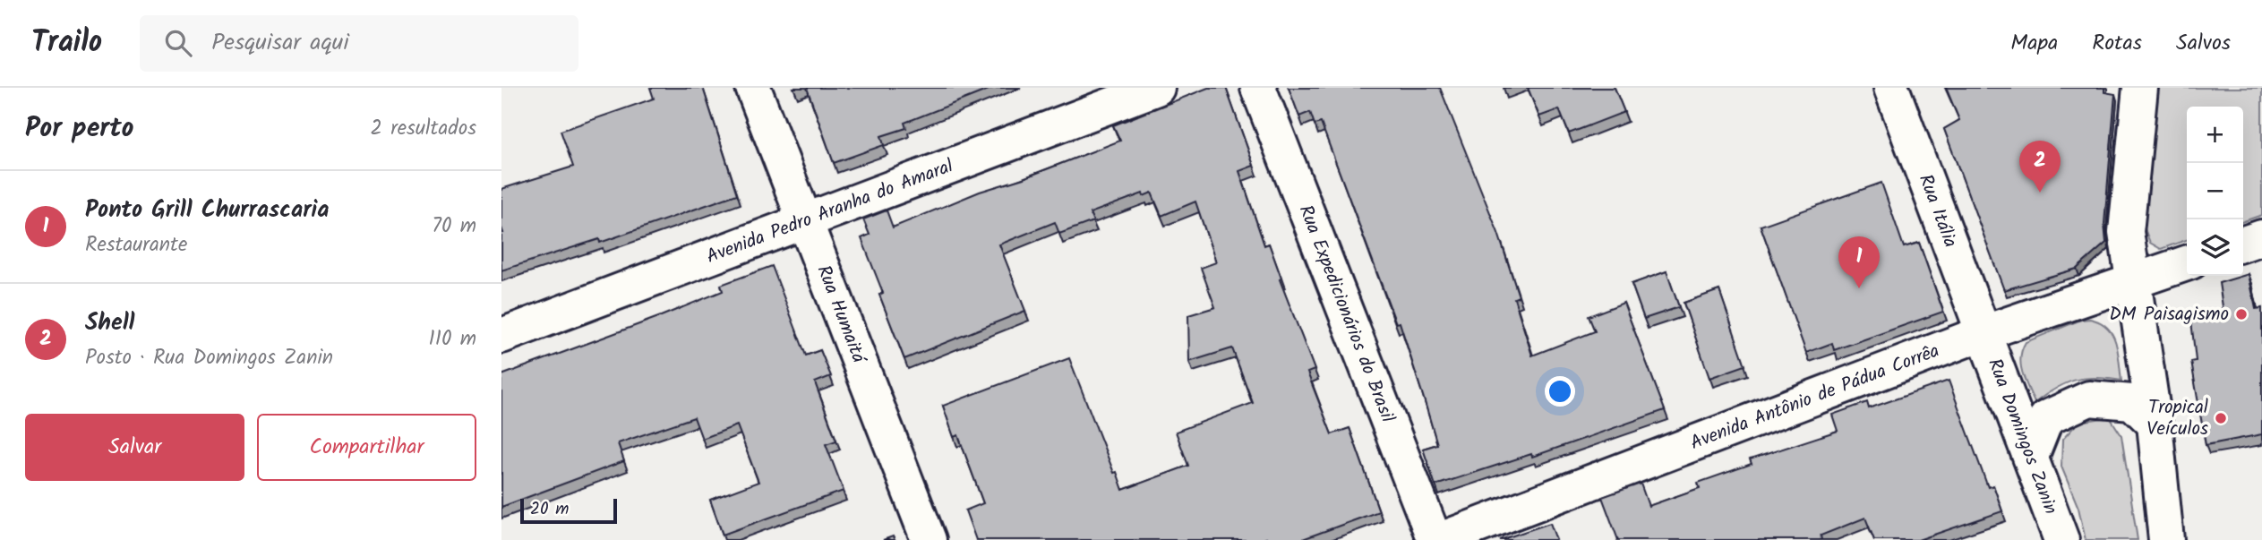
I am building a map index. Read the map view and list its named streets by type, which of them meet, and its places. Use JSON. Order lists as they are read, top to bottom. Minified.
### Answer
{"streets":{"street":["Rua Itália","Avenida Pedro Aranha do Amaral","Rua Expedicionários do Brasil","Rua Humaitá","Avenida Antônio de Pádua Corrêa","Rua Domingos Zanin"]},"crossings":[["Rua Itália","Avenida Antônio de Pádua Corrêa"],["Rua Itália","Rua Domingos Zanin"],["Avenida Pedro Aranha do Amaral","Rua Humaitá"],["Avenida Antônio de Pádua Corrêa","Rua Domingos Zanin"]],"places":["DM Paisagismo","Tropical Veículos"],"scale_bar":"20 m","page":{"header":"Trailo","search":"Pesquisar aqui","nav":["Mapa","Rotas","Salvos"],"heading":["Por perto","2 resultados"],"map_buttons":["+","−"],"pins":["2","1"],"list":[{"mark":"1","name":"Ponto Grill Churrascaria","note":"Restaurante","value":"70 m"},{"mark":"2","name":"Shell","note":"Posto · Rua Domingos Zanin","value":"110 m"}],"buttons":["Salvar","Compartilhar"],"scale":"20 m"}}
